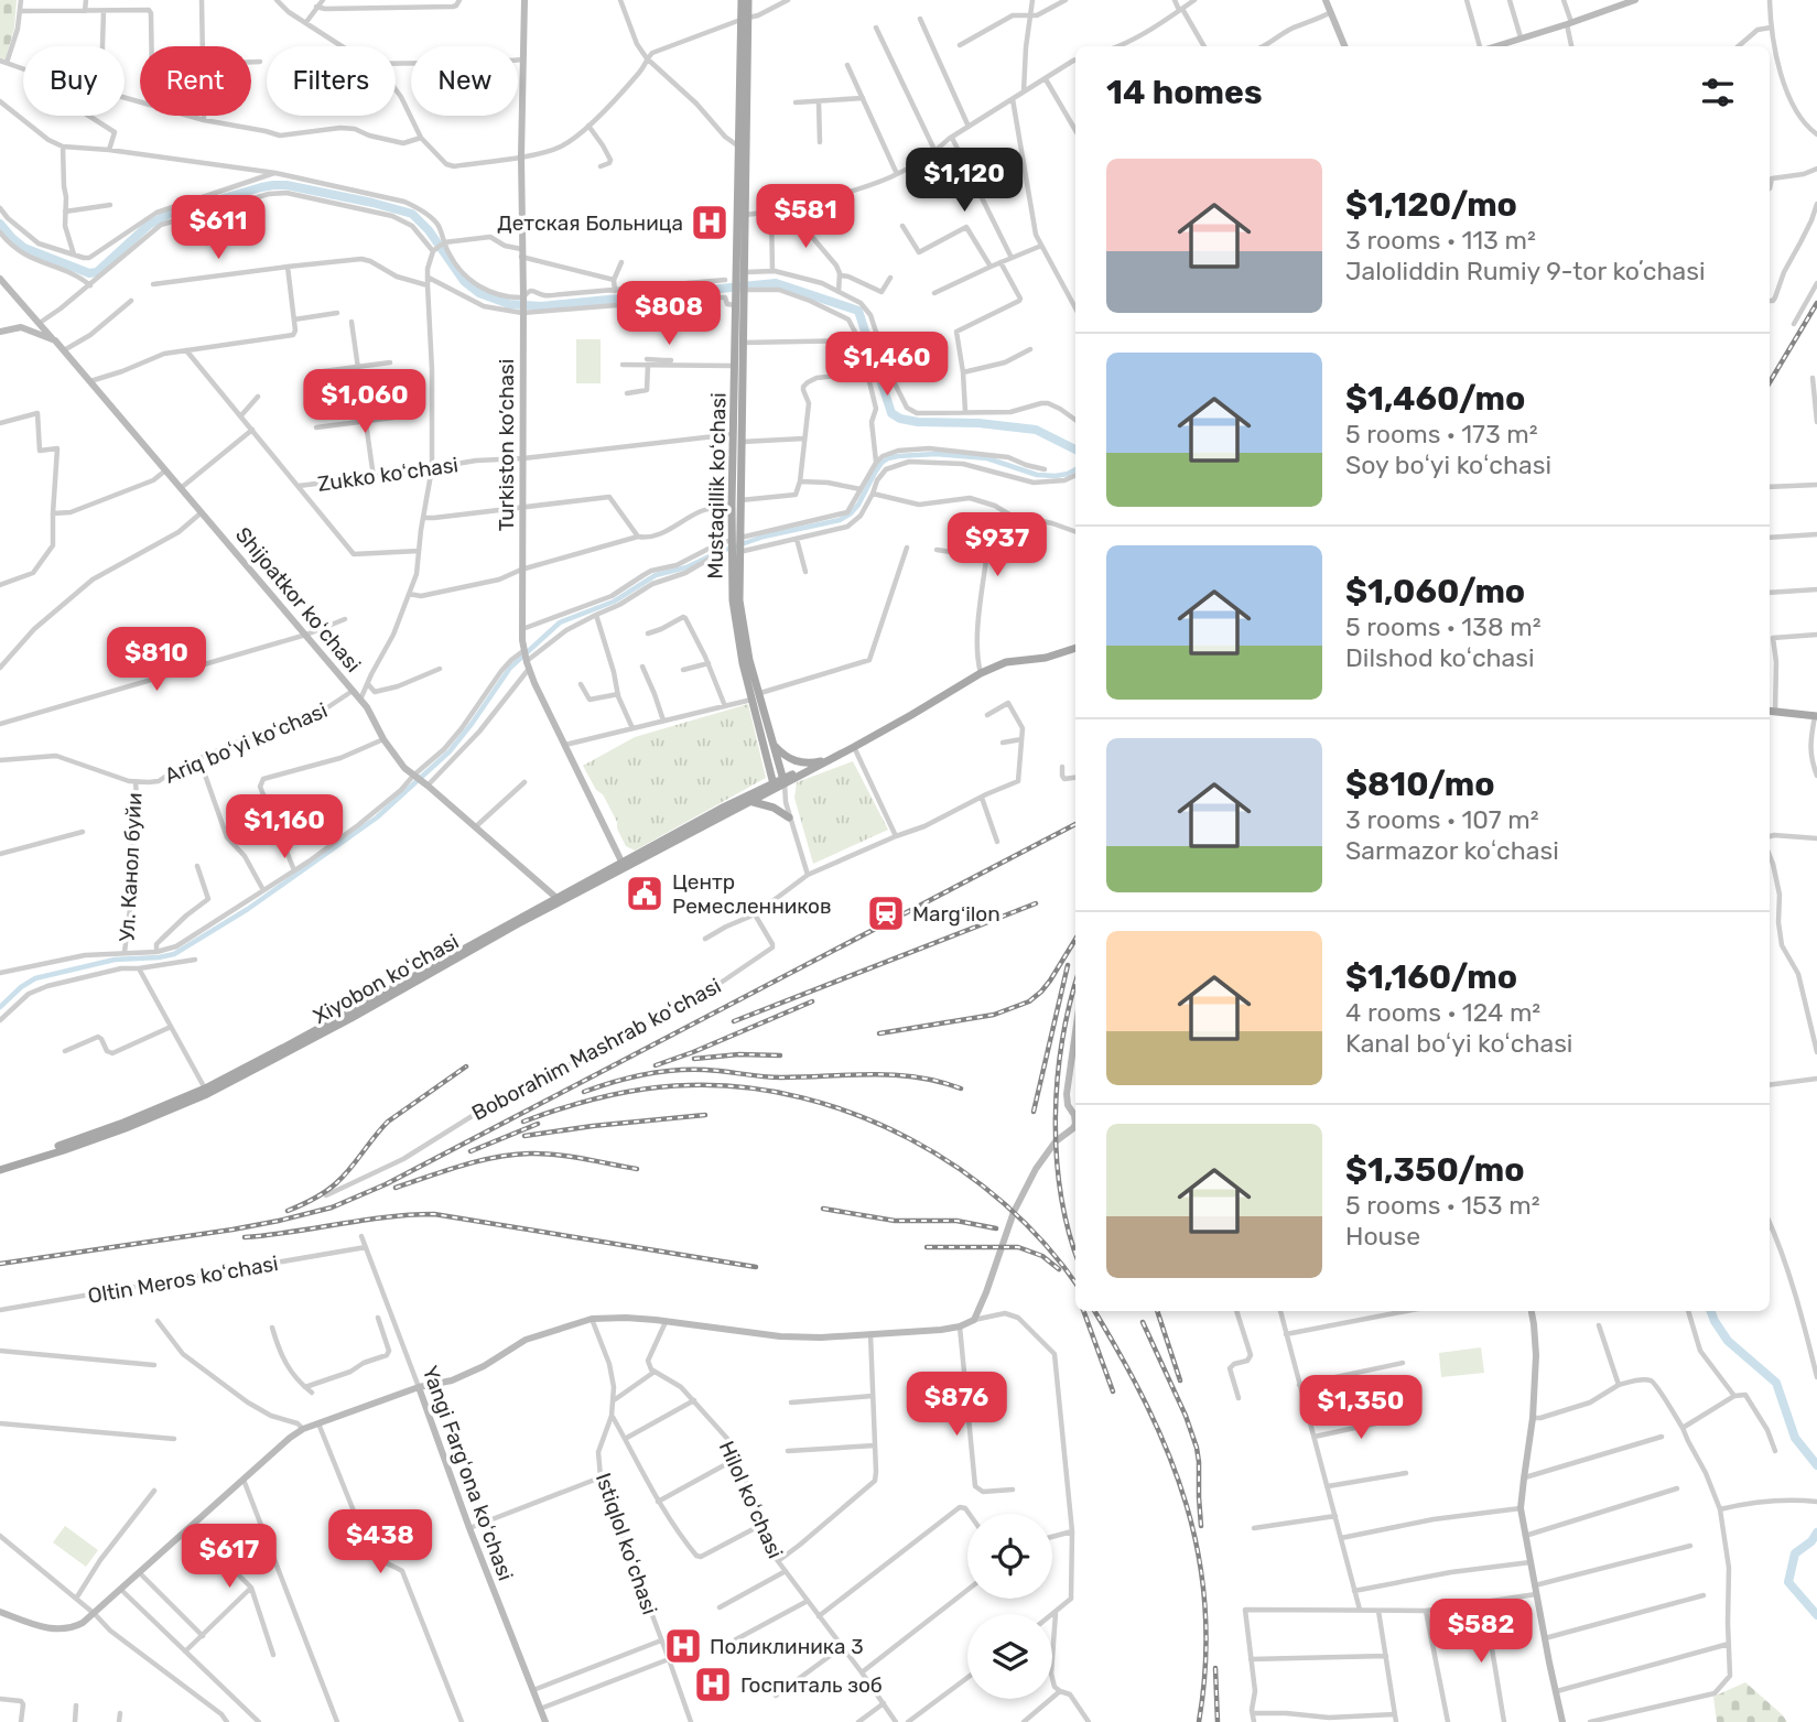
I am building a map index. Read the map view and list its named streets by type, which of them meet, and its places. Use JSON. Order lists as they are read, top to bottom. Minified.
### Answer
{"streets":{"main road":["Turkiston ko’chasi","Mustaqillik koʻchasi","Shijoatkor koʻchasi","Xiyobon koʻchasi","Yangi Fargʻona koʻchasi"],"street":["Zukko koʻchasi","Ariq boʻyi koʻchasi","Ул. Канол буйи","Boborahim Mashrab koʻchasi","Oltin Meros koʻchasi","Hilol koʻchasi","Istiqlol koʻchasi"]},"crossings":[["Turkiston ko’chasi","Zukko koʻchasi"],["Turkiston ko’chasi","Xiyobon koʻchasi"],["Zukko koʻchasi","Mustaqillik koʻchasi"],["Mustaqillik koʻchasi","Xiyobon koʻchasi"],["Shijoatkor koʻchasi","Ariq boʻyi koʻchasi"],["Shijoatkor koʻchasi","Xiyobon koʻchasi"],["Ariq boʻyi koʻchasi","Ул. Канол буйи"],["Oltin Meros koʻchasi","Yangi Fargʻona koʻchasi"]],"places":{"hospital":["Детская Больница","Поликлиника 3","Госпиталь зоб"],"public building":["Центр Ремесленников"],"station":["Margʻilon"]},"page":{"chip":["Buy","Rent","Filters","New"],"heading":"14 homes","list":[{"name":"$1,120/mo","note":"3 rooms · 113 m² · Jaloliddin Rumiy 9-tor koʼchasi"},{"name":"$1,460/mo","note":"5 rooms · 173 m² · Soy boʻyi koʻchasi"},{"name":"$1,060/mo","note":"5 rooms · 138 m² · Dilshod koʻchasi"},{"name":"$810/mo","note":"3 rooms · 107 m² · Sarmazor koʻchasi"},{"name":"$1,160/mo","note":"4 rooms · 124 m² · Kanal boʻyi koʻchasi"},{"name":"$1,350/mo","note":"5 rooms · 153 m² · House"}],"price":["$1,120","$581","$611","$808","$1,460","$1,060","$937","$810","$1,160","$876","$1,350","$438","$617","$582"]}}
